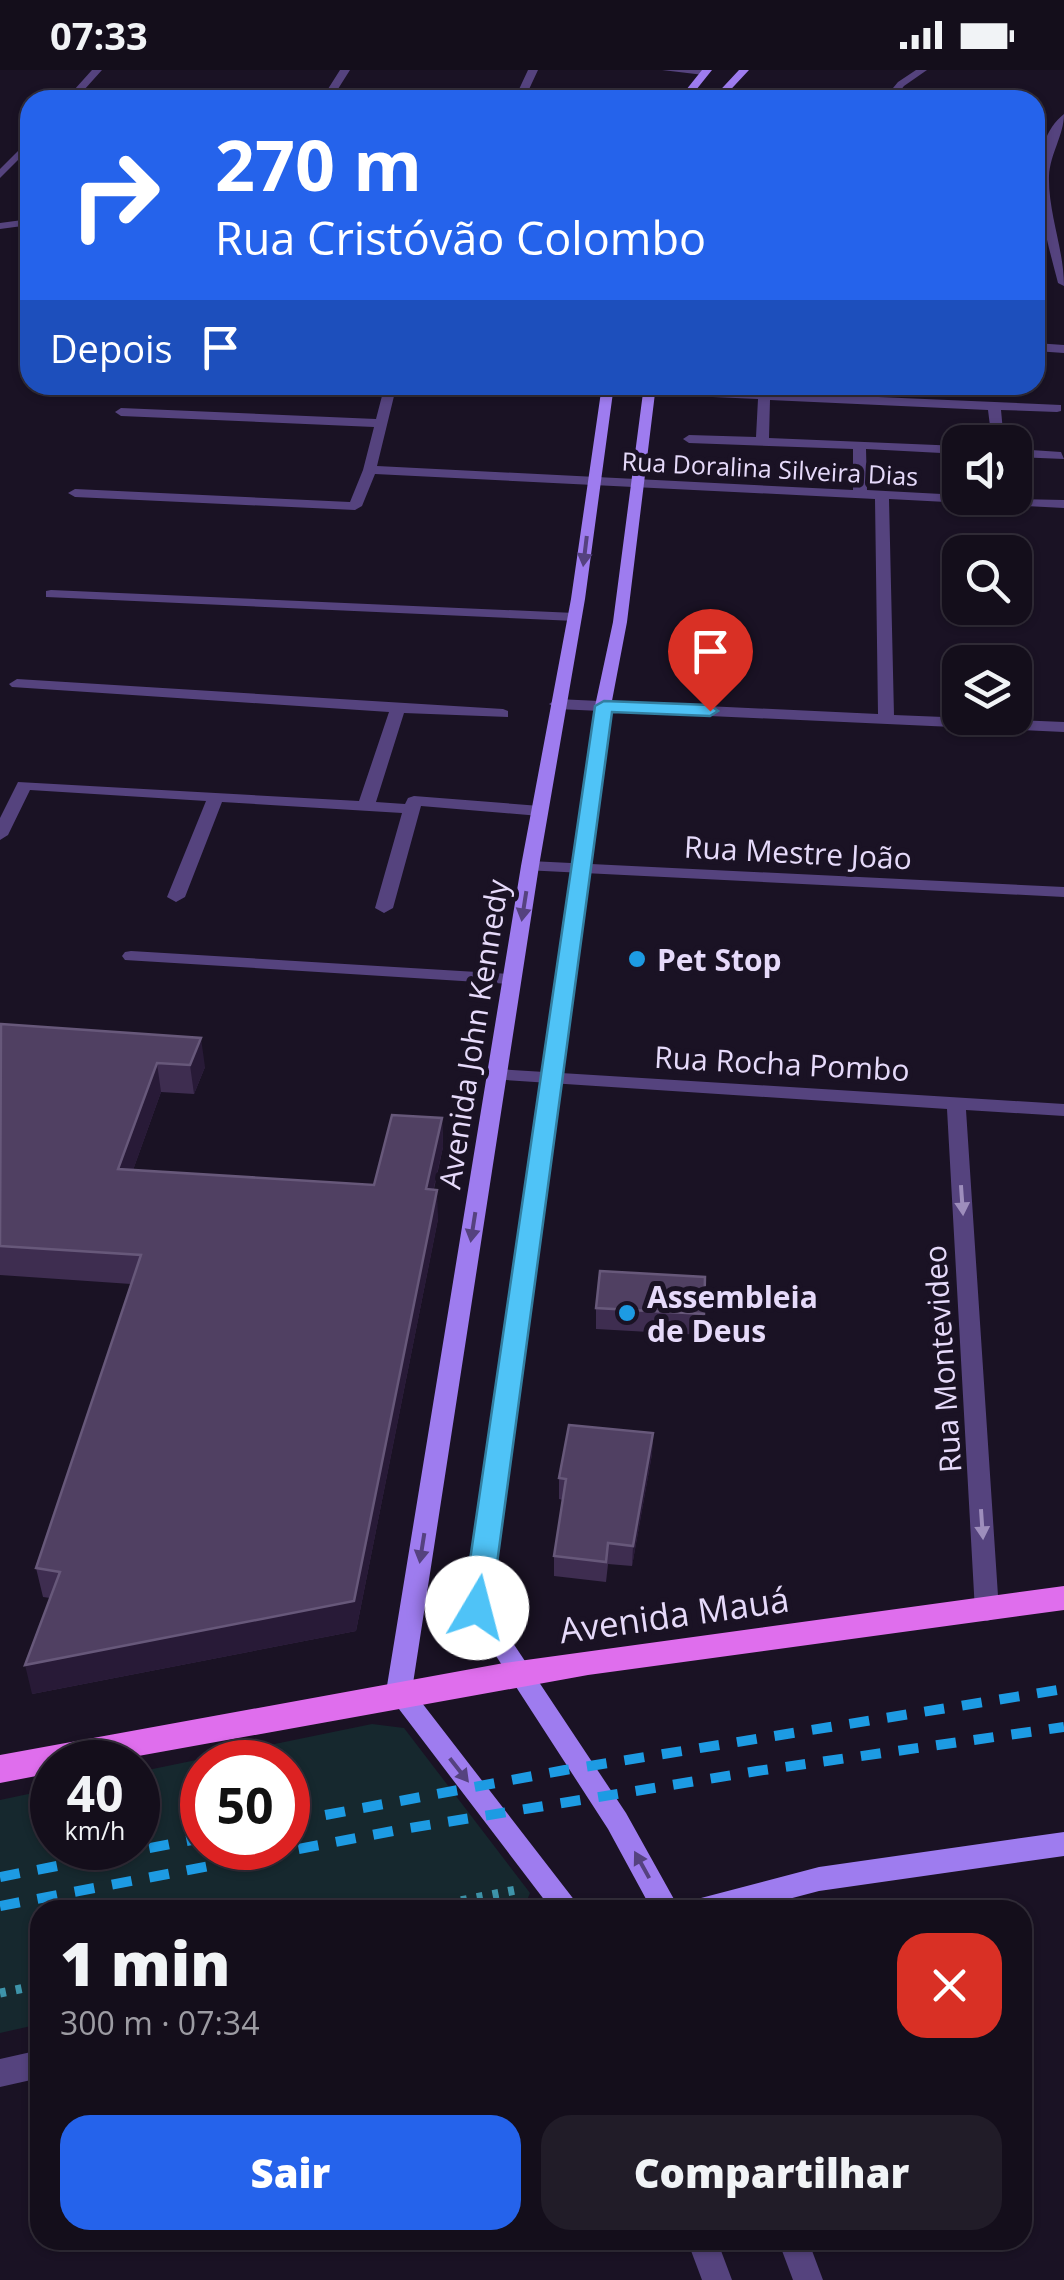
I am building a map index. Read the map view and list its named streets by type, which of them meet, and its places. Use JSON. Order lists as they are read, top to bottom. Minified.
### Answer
{"streets":{"main road":["Avenida John Kennedy","Avenida Mauá"],"street":["Rua Doralina Silveira Dias","Rua Mestre João","Rua Rocha Pombo","Rua Montevideo"]},"crossings":[["Rua Doralina Silveira Dias","Avenida John Kennedy"],["Rua Mestre João","Avenida John Kennedy"],["Avenida John Kennedy","Rua Rocha Pombo"],["Avenida John Kennedy","Avenida Mauá"],["Rua Rocha Pombo","Rua Montevideo"],["Rua Montevideo","Avenida Mauá"]],"one_way":["Rua Montevideo"],"places":["Pet Stop","Assembleia de Deus"],"page":{"status":"07:33","turn":["270 m","Rua Cristóvão Colombo"],"then":"Depois","speed":"40 km/h","limit":"50","heading":["1 min","300 m · 07:34"],"buttons":["Sair","Compartilhar"]}}
